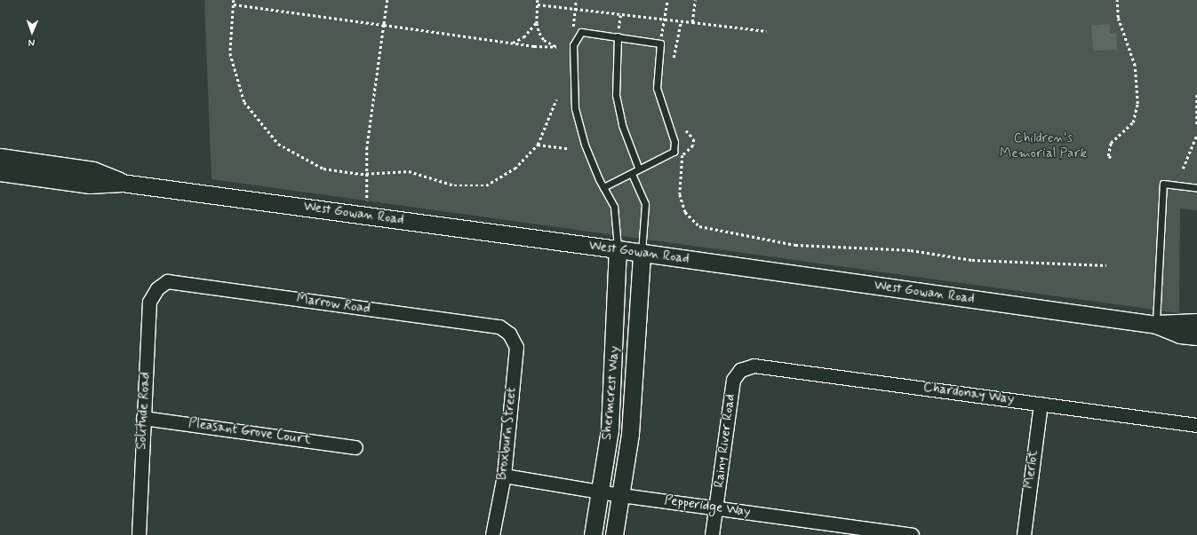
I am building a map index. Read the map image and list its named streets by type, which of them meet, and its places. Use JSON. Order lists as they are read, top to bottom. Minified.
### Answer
{"streets":{"street":["West Gowan Road","Marrow Road","Shermcrest Way","Chardonay Way","Solitude Road","Pleasant Grove Court","Broxburn Street","Rainy River Road","Merlot","Pepperidge Way"]},"crossings":[["West Gowan Road","Shermcrest Way"],["Marrow Road","Solitude Road"],["Marrow Road","Broxburn Street"],["Shermcrest Way","Pepperidge Way"],["Chardonay Way","Rainy River Road"],["Chardonay Way","Merlot"],["Solitude Road","Pleasant Grove Court"],["Broxburn Street","Pepperidge Way"],["Rainy River Road","Pepperidge Way"]],"parks":["Children's Memorial Park"],"north":"bottom"}
